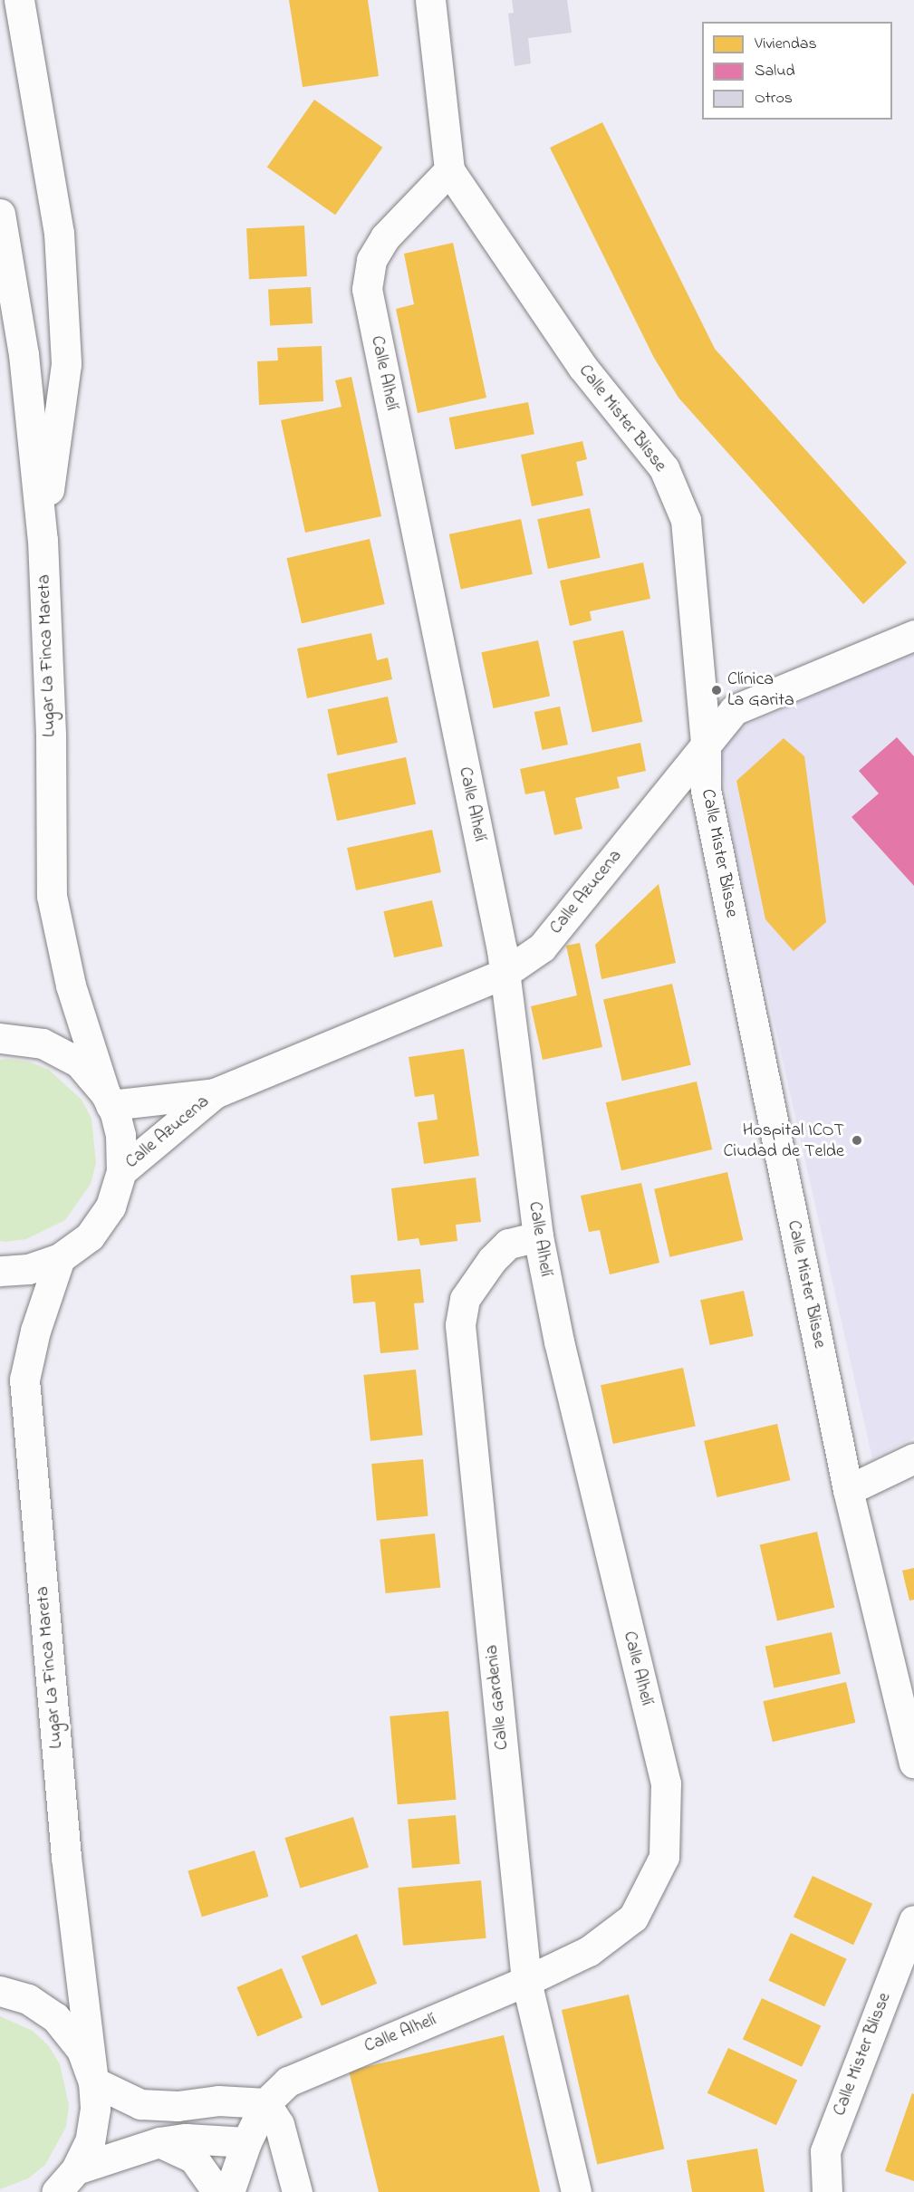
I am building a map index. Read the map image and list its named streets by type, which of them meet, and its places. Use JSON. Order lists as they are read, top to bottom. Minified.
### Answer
{"streets":{"street":["Calle Alhelí","Calle Mister Blisse","Lugar La Finca Mareta","Calle Azucena","Calle Gardenia"]},"crossings":[["Calle Alhelí","Calle Mister Blisse"],["Calle Alhelí","Calle Azucena"],["Calle Alhelí","Calle Gardenia"],["Calle Mister Blisse","Calle Azucena"],["Lugar La Finca Mareta","Calle Azucena"]],"places":["Clínica La Garita","Hospital ICOT Ciudad de Telde"],"legend":["Viviendas","Salud","Otros"]}
